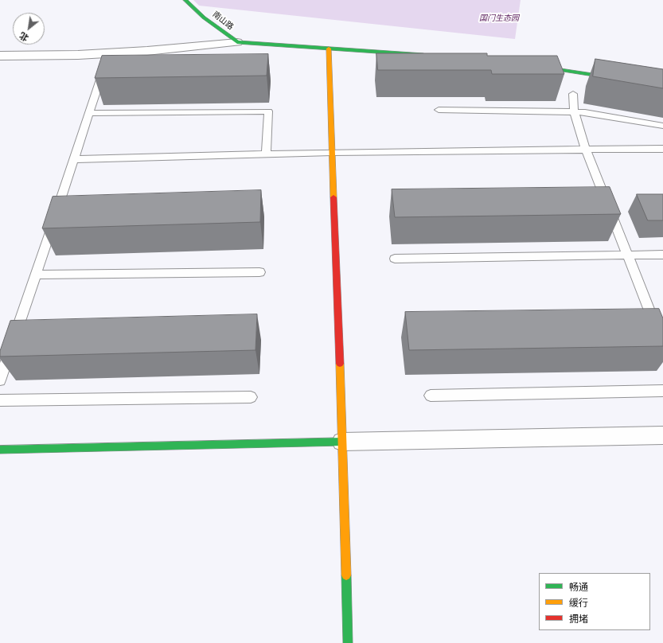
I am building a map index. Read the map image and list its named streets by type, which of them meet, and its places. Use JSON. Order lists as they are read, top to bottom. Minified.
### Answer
{"streets":{"street":["南山路"]},"parks":["国门生态园"],"legend":["畅通","缓行","拥堵"],"north":"bottom left"}
